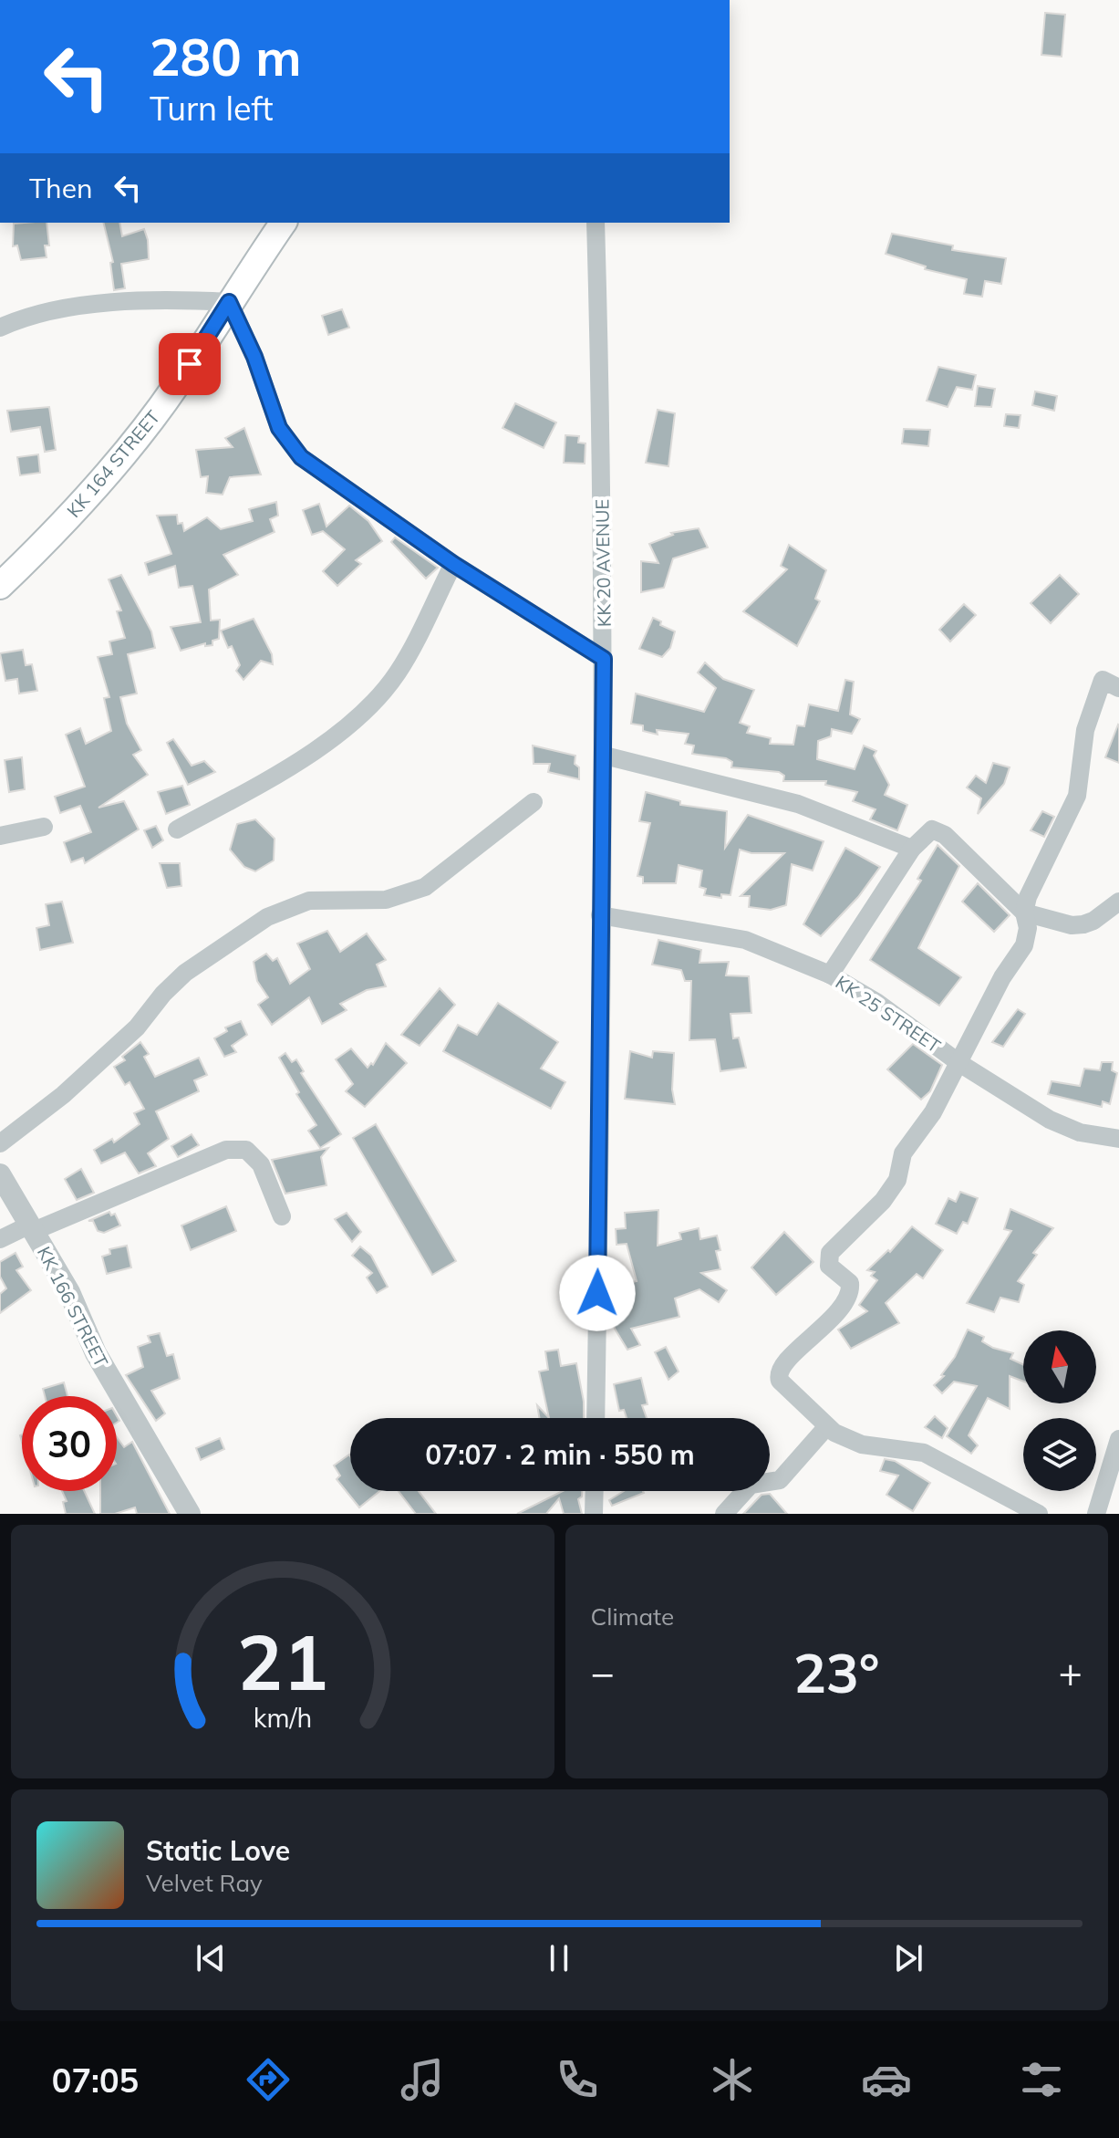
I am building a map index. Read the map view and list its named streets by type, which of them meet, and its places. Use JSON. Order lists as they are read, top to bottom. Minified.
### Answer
{"streets":{"main road":["KK 164 STREET"],"street":["KK 20 AVENUE","KK 25 STREET","KK 166 STREET"]},"crossings":[["KK 20 AVENUE","KK 25 STREET"]],"north":"top","page":{"turn":["280 m","Turn left"],"then":"Then","limit":"30","trip":"07:07 · 2 min · 550 m","tile":"Climate","heat":["−","23°","+"],"song":["Static Love","Velvet Ray"],"tabs":"07:05","gauge":["21","km/h"]}}
